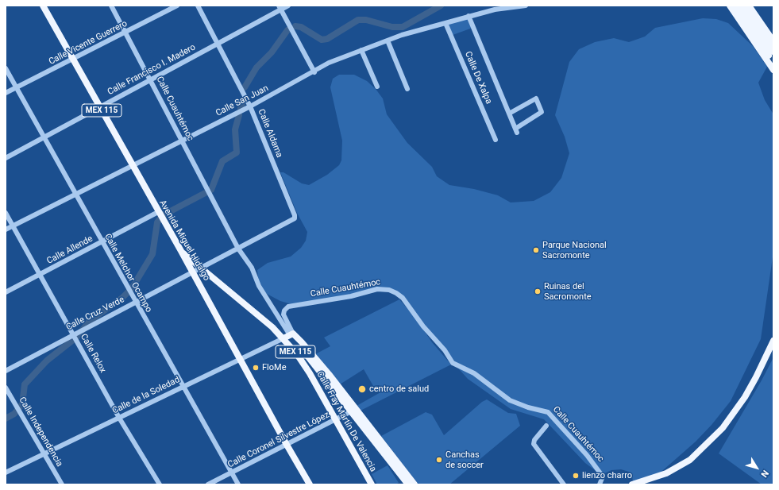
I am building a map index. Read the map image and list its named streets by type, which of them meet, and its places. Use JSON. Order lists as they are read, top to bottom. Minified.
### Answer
{"streets":{"main road":["Calle Cuauhtémoc","MEX 115","Avenida Miguel Hidalgo","Calle de la Soledad","Calle Fray Martín De Valencia"],"street":["Calle Vicente Guerrero","Calle Francisco I. Madero","Calle De Xalpa","Calle San Juan","Calle Aldama","Calle Allende","Calle Melchor Ocampo","Calle Cruz Verde","Calle Relox","Calle Independencia","Calle Coronel Silvestre López"]},"crossings":[["Calle Vicente Guerrero","Calle Cuauhtémoc"],["Calle Vicente Guerrero","Avenida Miguel Hidalgo"],["Calle Vicente Guerrero","Calle Melchor Ocampo"],["Calle Francisco I. Madero","Calle Cuauhtémoc"],["Calle Francisco I. Madero","Calle Aldama"],["Calle Francisco I. Madero","Avenida Miguel Hidalgo"],["Calle Francisco I. Madero","Calle Melchor Ocampo"],["Calle De Xalpa","Calle San Juan"],["Calle San Juan","Calle Cuauhtémoc"],["Calle San Juan","Calle Aldama"],["Calle San Juan","Avenida Miguel Hidalgo"],["Calle San Juan","Calle Melchor Ocampo"],["Calle San Juan","Calle Relox"],["Calle Cuauhtémoc","Calle Cruz Verde"],["Calle Cuauhtémoc","Calle de la Soledad"],["Calle Cuauhtémoc","Calle Coronel Silvestre López"],["Calle Aldama","Calle Cruz Verde"],["Avenida Miguel Hidalgo","Calle Allende"],["Avenida Miguel Hidalgo","Calle Cruz Verde"],["Avenida Miguel Hidalgo","Calle de la Soledad"],["Avenida Miguel Hidalgo","Calle Fray Martín De Valencia"],["Avenida Miguel Hidalgo","Calle Coronel Silvestre López"],["Calle Allende","Calle Melchor Ocampo"],["Calle Allende","Calle Relox"],["Calle Melchor Ocampo","Calle Cruz Verde"],["Calle Melchor Ocampo","Calle de la Soledad"],["Calle Melchor Ocampo","Calle Coronel Silvestre López"],["Calle Cruz Verde","Calle Relox"],["Calle Cruz Verde","Calle Fray Martín De Valencia"],["Calle Relox","Calle de la Soledad"],["Calle de la Soledad","Calle Fray Martín De Valencia"],["Calle de la Soledad","Calle Independencia"],["Calle Fray Martín De Valencia","Calle Coronel Silvestre López"]],"places":["Parque Nacional Sacromonte","Ruinas del Sacromonte","FloMe","centro de salud","Canchas de soccer","lienzo charro"],"north":"bottom right"}
